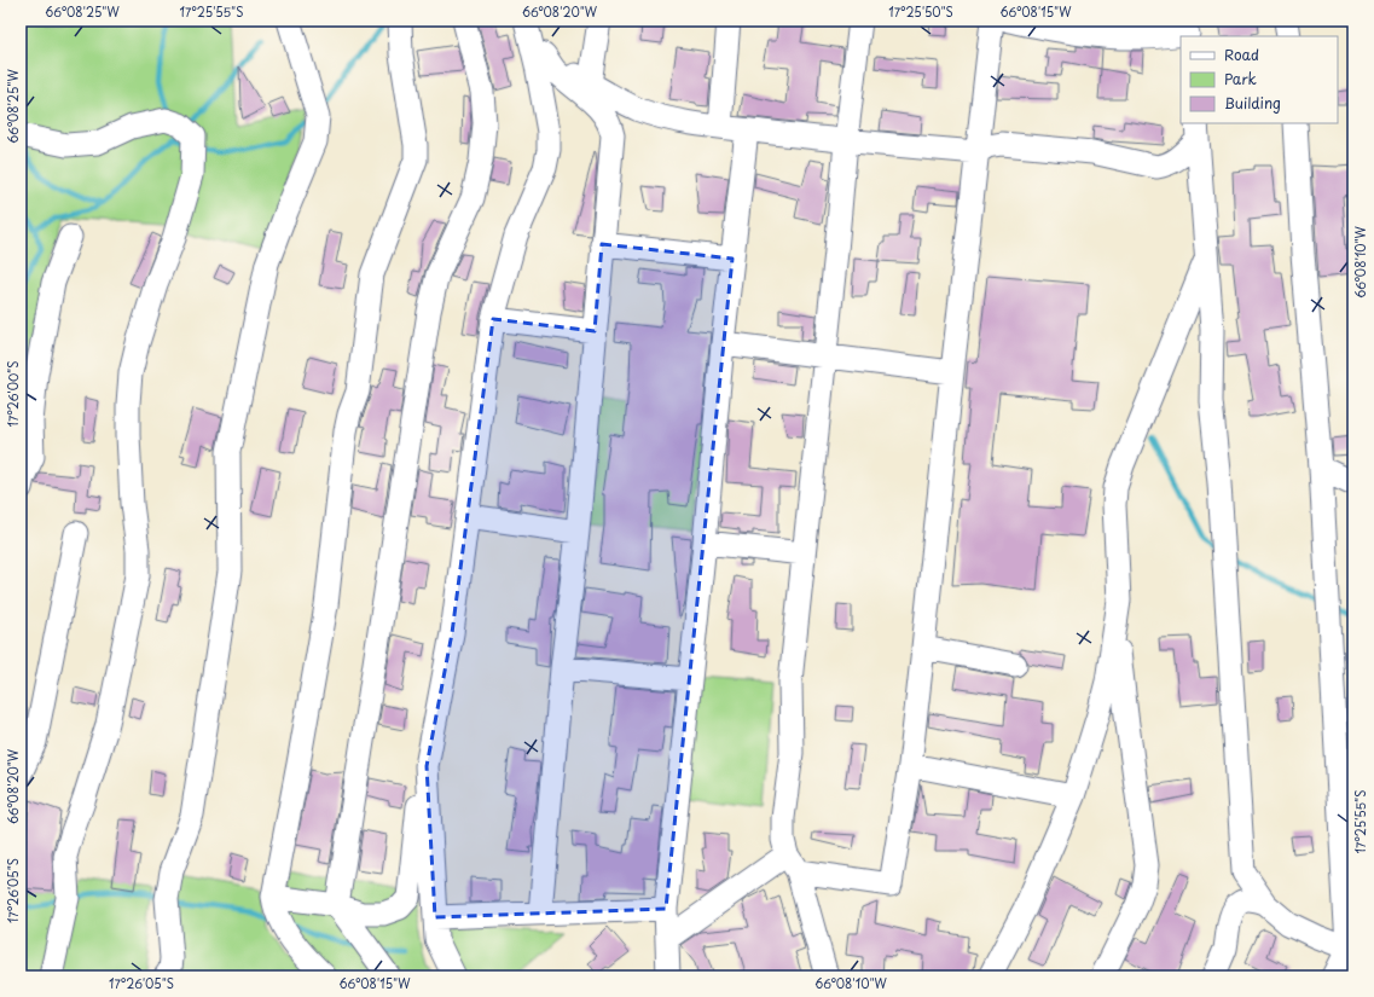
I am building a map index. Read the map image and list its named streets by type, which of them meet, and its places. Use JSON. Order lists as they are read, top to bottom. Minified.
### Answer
{"legend":["Road","Park","Building"],"coordinates":["66°08'25\"W","17°25'55\"S","66°08'20\"W","17°25'50\"S","66°08'15\"W","66°08'10\"W","17°26'00\"S","17°26'05\"S"]}
